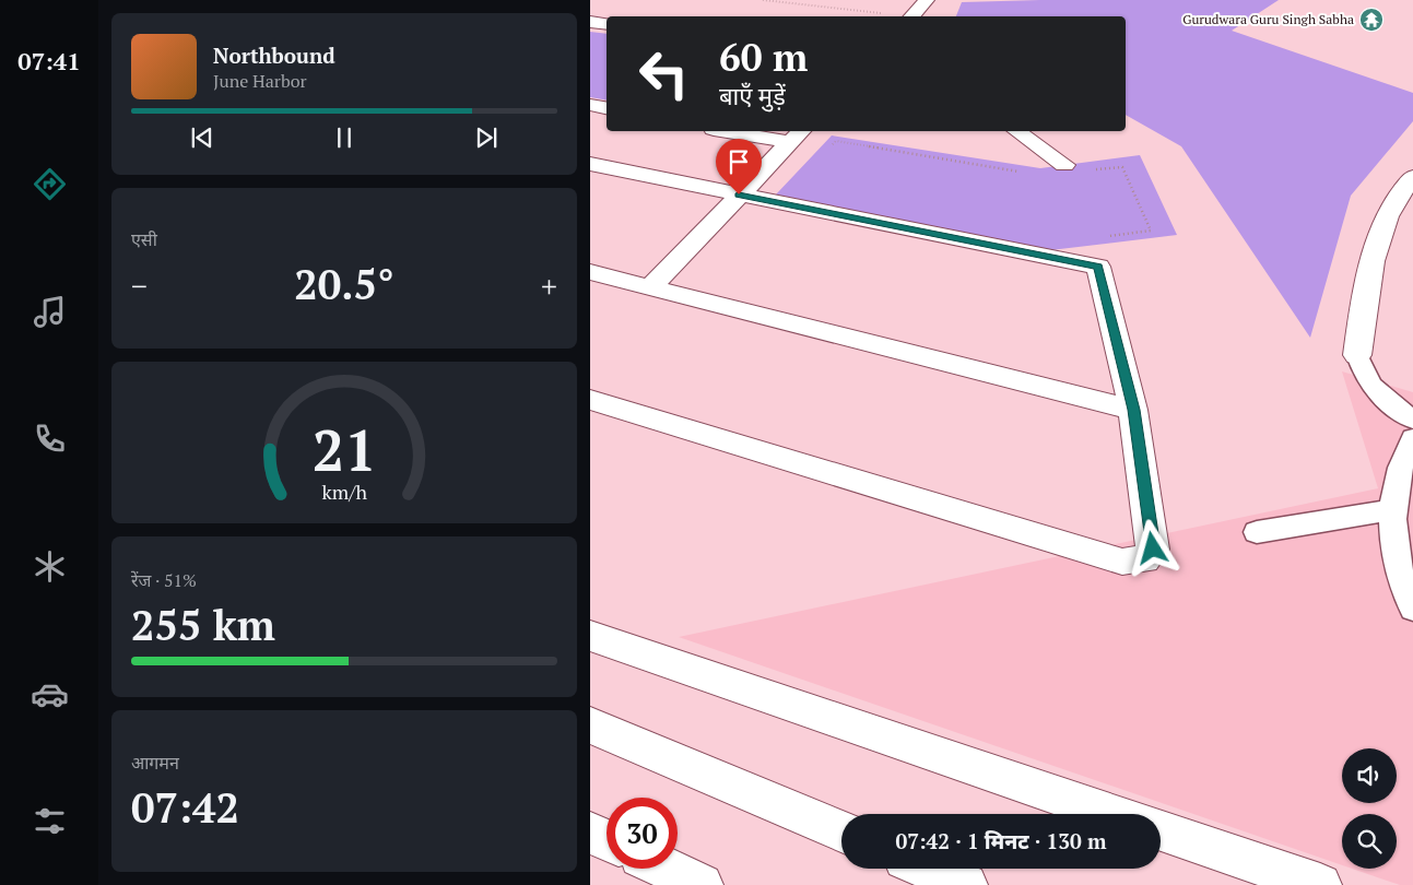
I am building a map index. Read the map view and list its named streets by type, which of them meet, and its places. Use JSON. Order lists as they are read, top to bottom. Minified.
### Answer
{"places":{"temple":["Gurudwara Guru Singh Sabha"]},"page":{"tabs":"07:41","turn":["60 m","बाएँ मुड़ें"],"song":["Northbound","June Harbor"],"tile":["एसी",["रेंज · 51%","255 km"],["आगमन","07:42"]],"heat":["−","20.5°","+"],"limit":"30","trip":"07:42 · 1 मिनट · 130 m","gauge":["21","km/h"]}}
